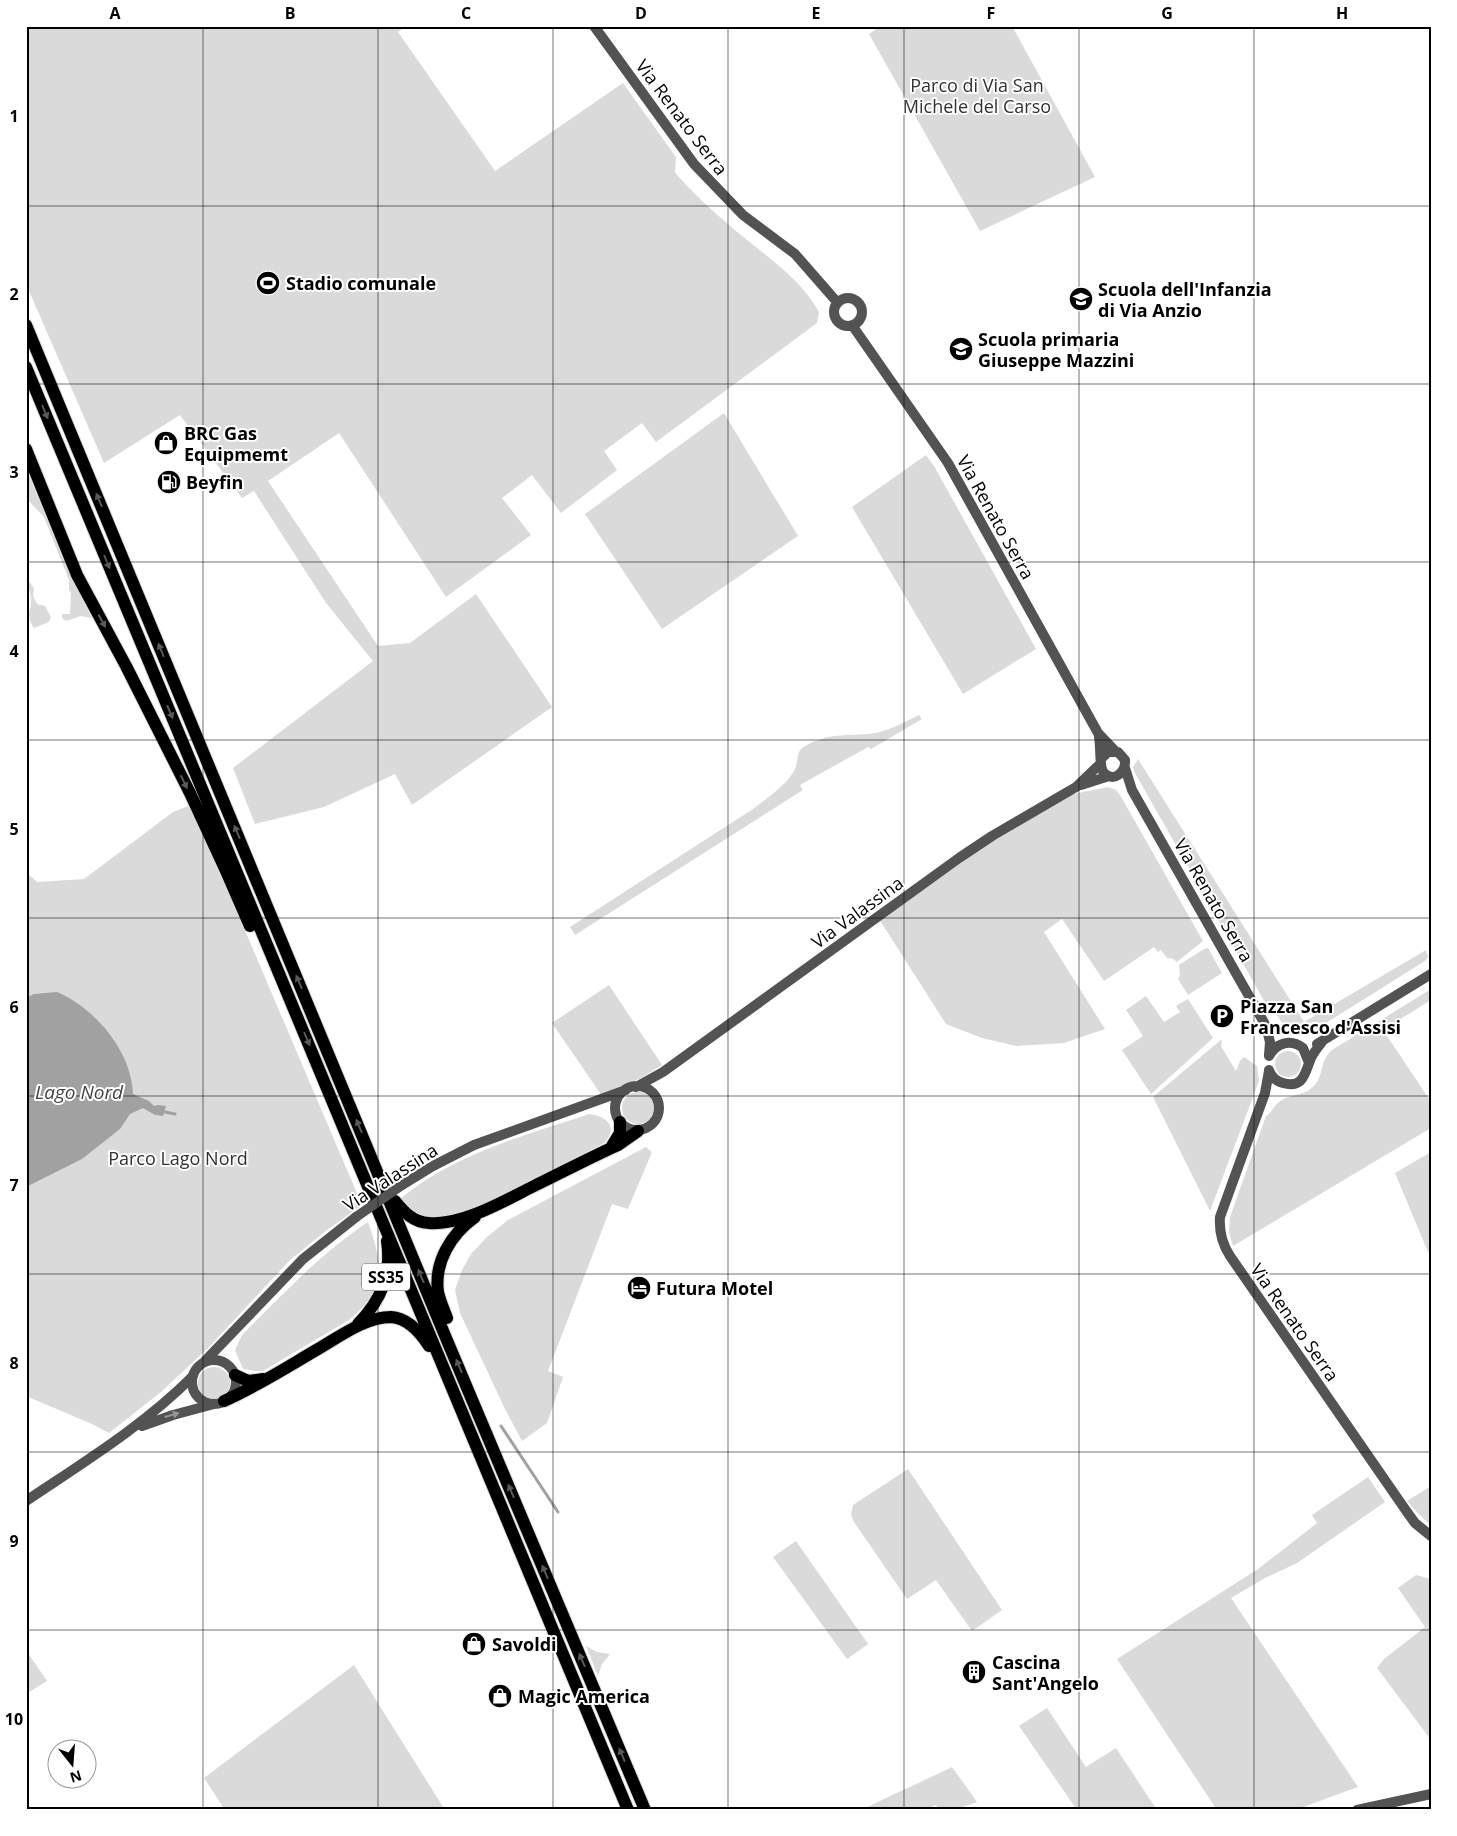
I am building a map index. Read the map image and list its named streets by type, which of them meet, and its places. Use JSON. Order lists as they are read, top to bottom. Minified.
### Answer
{"streets":{"highway":["SS35"],"street":["Via Renato Serra","Via Valassina"]},"crossings":[["Via Renato Serra","Via Valassina"]],"water":["Lago Nord"],"parks":["Parco di Via San Michele del Carso","Parco Lago Nord"],"places":{"sports":["Stadio comunale"],"school or university":["Scuola dell'Infanzia di Via Anzio","Scuola primaria Giuseppe Mazzini"],"shop":["BRC Gas Equipmemt","Savoldi","Magic America"],"fuel station":["Beyfin"],"parking":["Piazza San Francesco d'Assisi"],"hotel":["Futura Motel"],"building":["Cascina Sant'Angelo"]},"north":"bottom","grid":{"columns":["A","B","C","D","E","F","G","H"],"rows":["1","2","3","4","5","6","7","8","9","10"]}}
